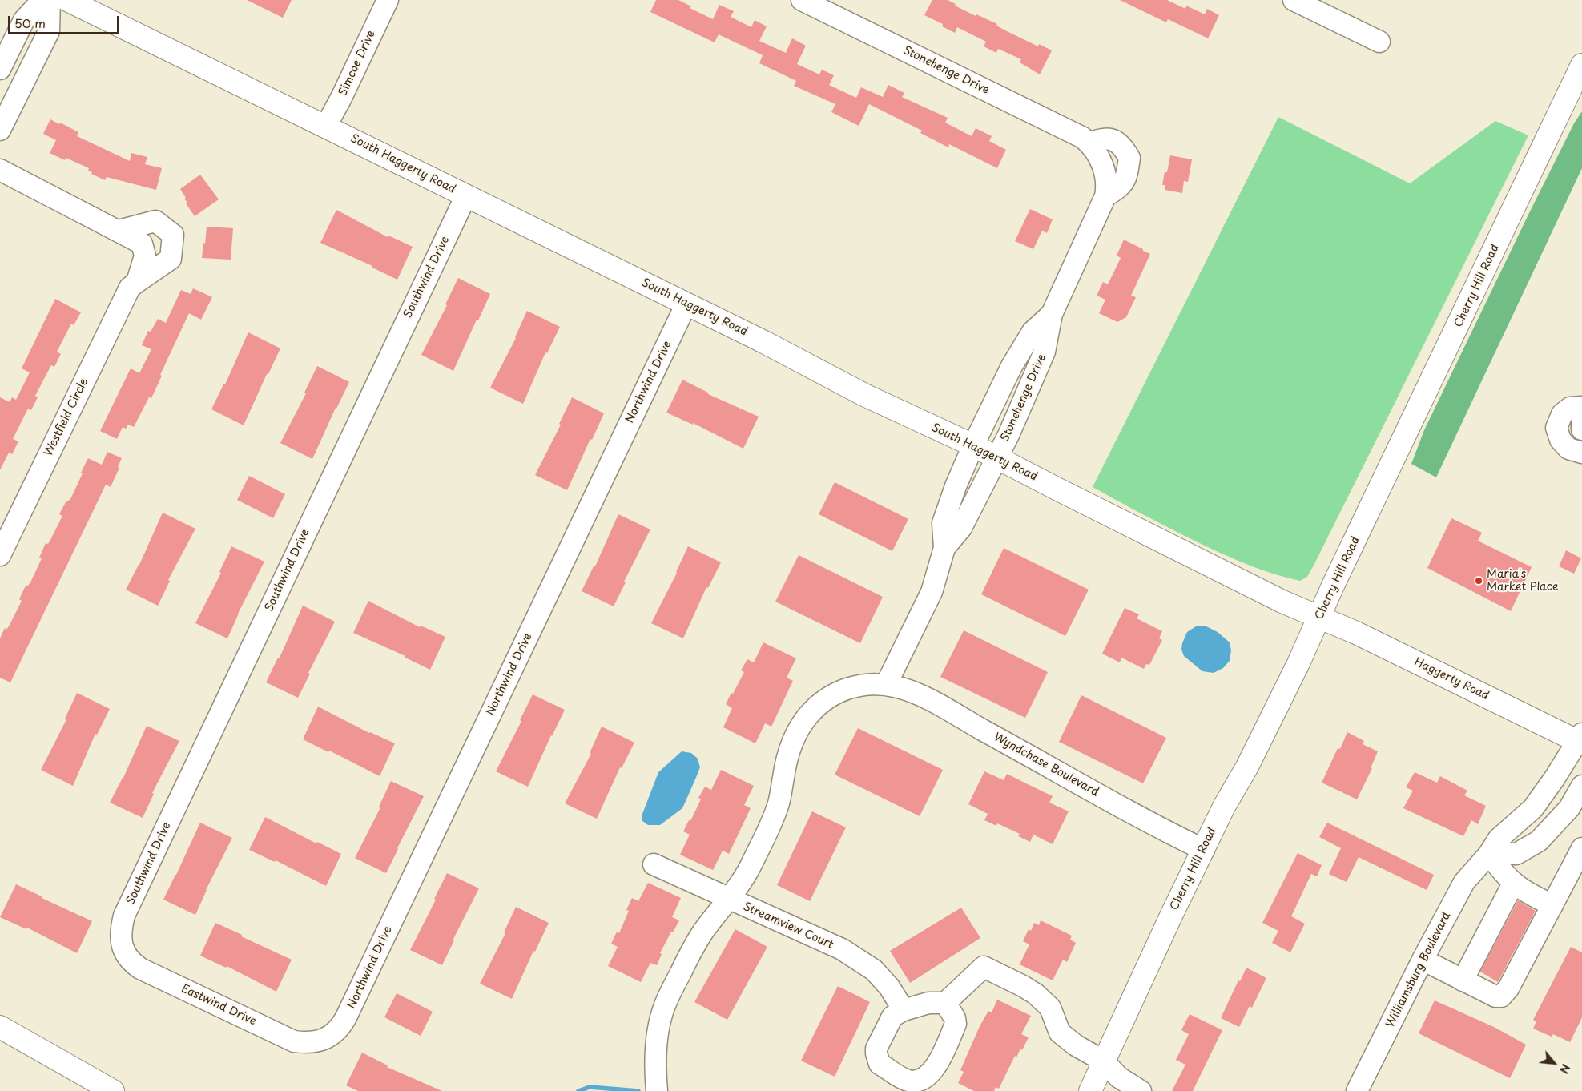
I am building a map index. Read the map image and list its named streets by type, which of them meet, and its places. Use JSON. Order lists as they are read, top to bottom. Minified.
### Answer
{"streets":{"main road":["South Haggerty Road","Cherry Hill Road","Haggerty Road"],"street":["Simcoe Drive","Stonehenge Drive","Southwind Drive","Northwind Drive","Westfield Circle","Wyndchase Boulevard","Streamview Court","Williamsburg Boulevard","Eastwind Drive"]},"crossings":[["Simcoe Drive","South Haggerty Road"],["Stonehenge Drive","South Haggerty Road"],["South Haggerty Road","Southwind Drive"],["South Haggerty Road","Cherry Hill Road"],["South Haggerty Road","Northwind Drive"],["South Haggerty Road","Haggerty Road"],["Southwind Drive","Eastwind Drive"],["Cherry Hill Road","Haggerty Road"],["Cherry Hill Road","Wyndchase Boulevard"],["Northwind Drive","Eastwind Drive"],["Haggerty Road","Williamsburg Boulevard"],["Wyndchase Boulevard","Streamview Court"]],"places":["Maria's Market Place"],"scale_bar":"50 m","north":"bottom right"}
